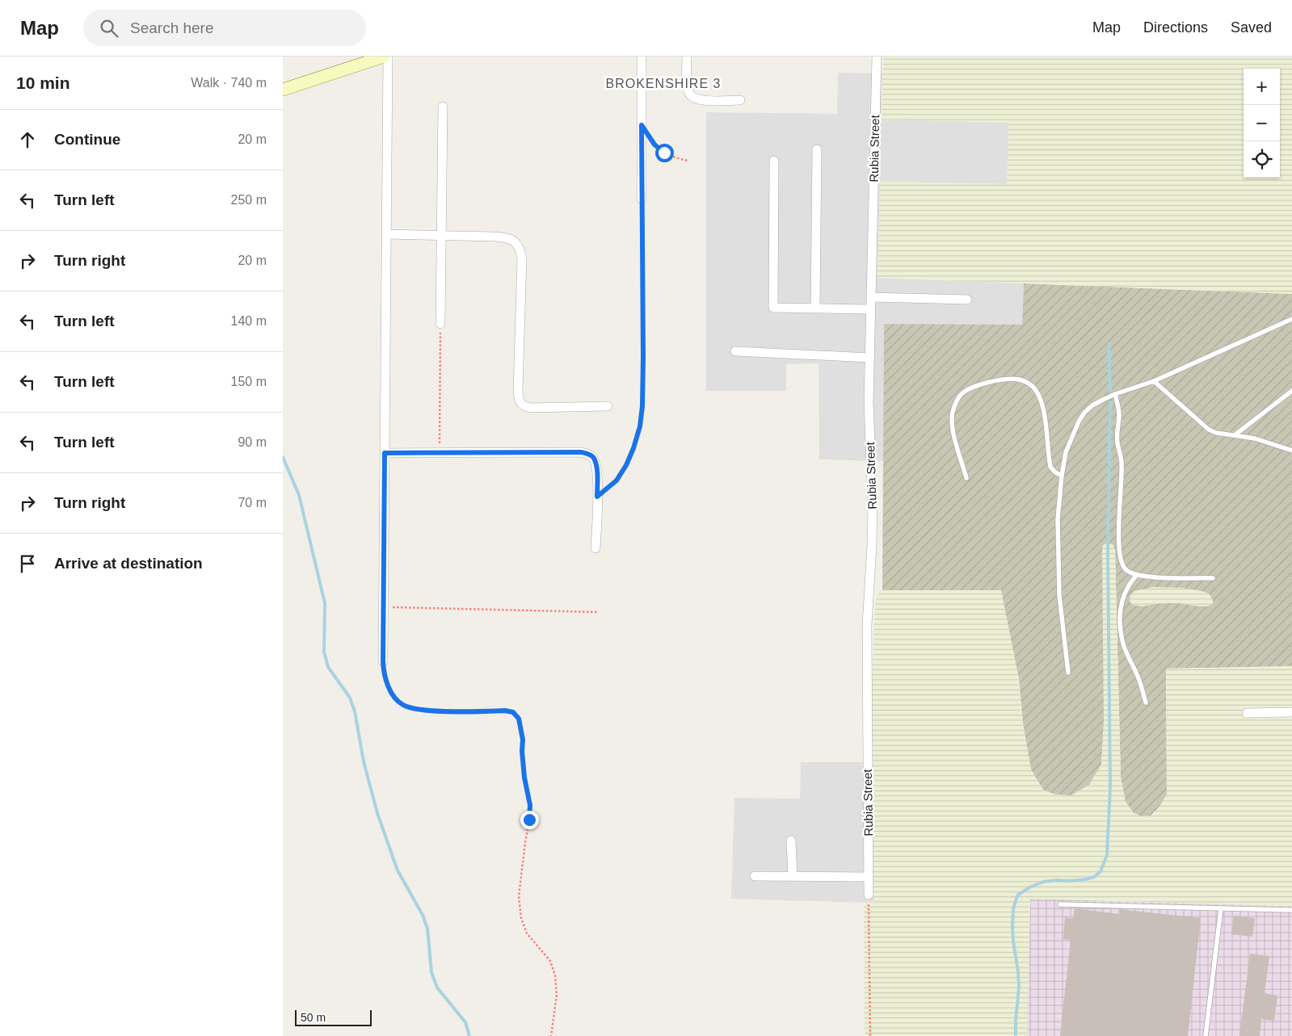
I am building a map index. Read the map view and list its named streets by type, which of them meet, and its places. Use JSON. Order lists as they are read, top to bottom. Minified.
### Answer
{"streets":{"street":["Rubia Street"]},"districts":["BROKENSHIRE 3"],"scale_bar":"50 m","page":{"header":"Map","search":"Search here","nav":["Map","Directions","Saved"],"heading":["10 min","Walk · 740 m"],"map_buttons":["+","−"],"list":[["Continue","20 m"],["Turn left","250 m"],["Turn right","20 m"],["Turn left","140 m"],["Turn left","150 m"],["Turn left","90 m"],["Turn right","70 m"],"Arrive at destination"],"scale":"50 m"}}
